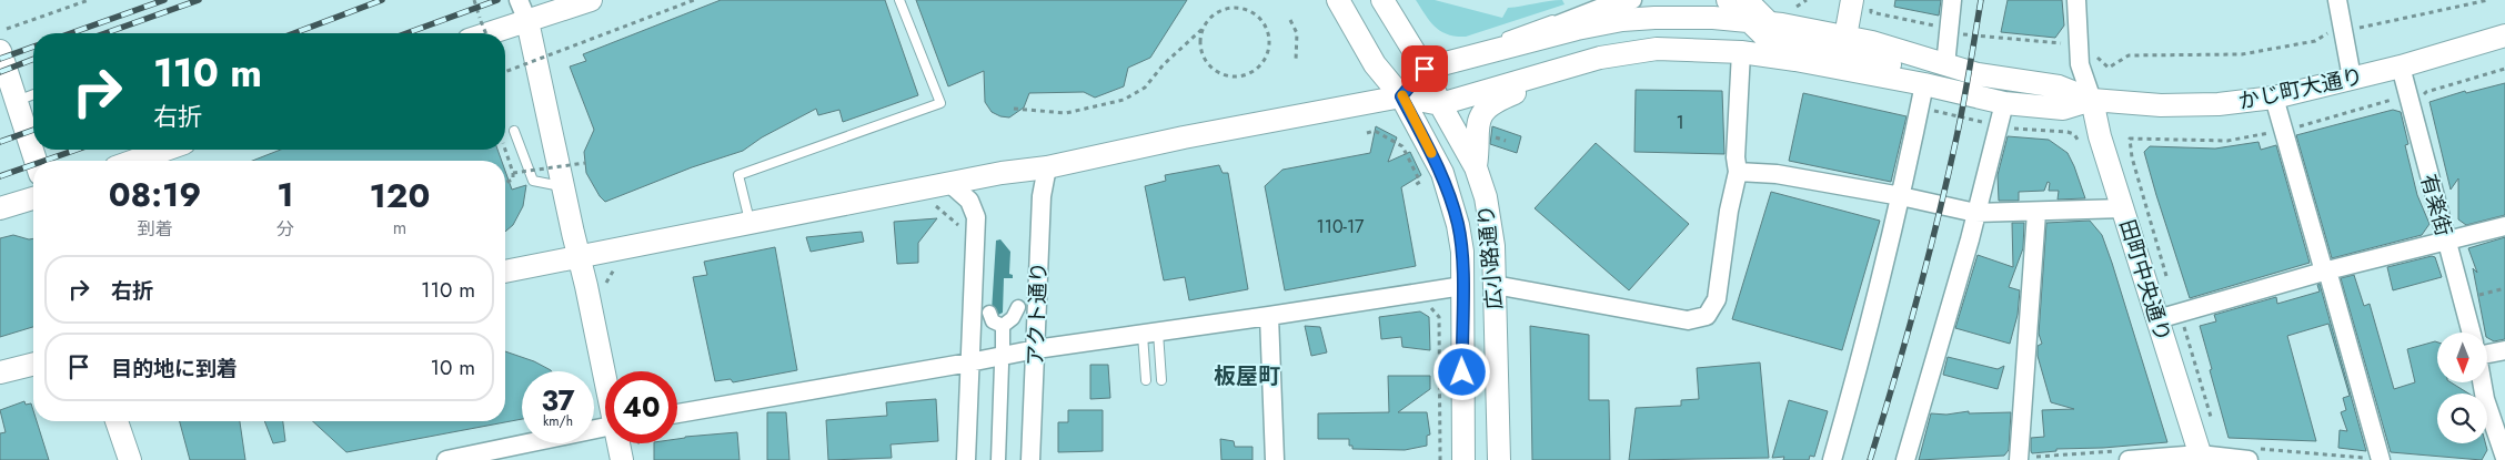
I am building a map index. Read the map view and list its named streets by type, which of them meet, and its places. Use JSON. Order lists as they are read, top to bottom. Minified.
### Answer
{"streets":{"street":["かじ町大通り","有楽街","広小路通り","田町中央通り","アクト通り"]},"crossings":[["かじ町大通り","有楽街"],["かじ町大通り","田町中央通り"]],"districts":["板屋町"],"house_numbers":["1","110-17"],"north":"bottom","page":{"turn":["110 m","右折"],"eta":["08:19","到着","1","分","120","m"],"list":[{"name":"右折","value":"110 m"},{"name":"目的地に到着","value":"10 m"}],"speed":"37 km/h","limit":"40"}}
